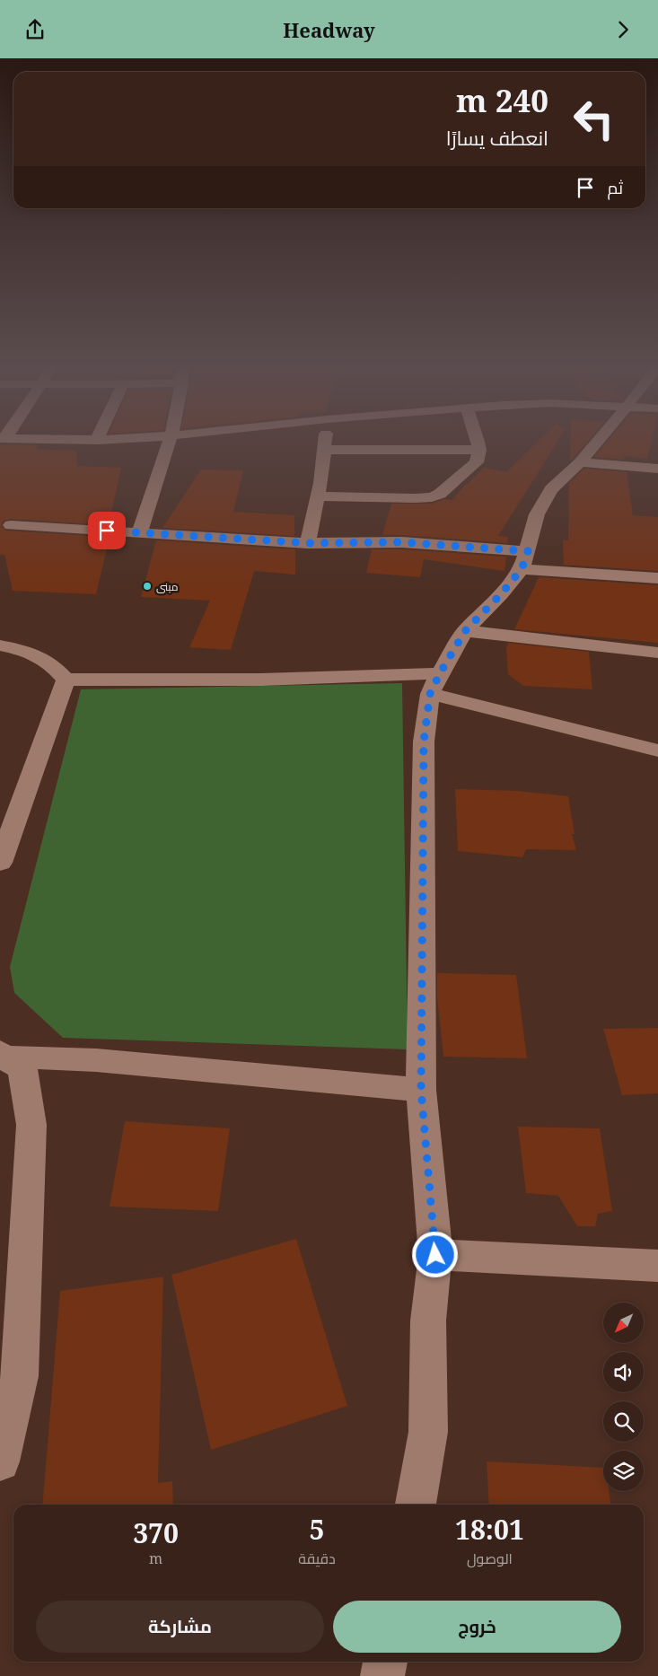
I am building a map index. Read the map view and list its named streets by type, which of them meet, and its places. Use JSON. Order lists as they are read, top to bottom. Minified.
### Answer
{"places":["مبنى"],"north":"bottom left","page":{"header":"Headway","turn":["240 m","انعطف يسارًا"],"then":"ثم","eta":["18:01","الوصول","5","دقيقة","370","m"],"buttons":["خروج","مشاركة"]}}
